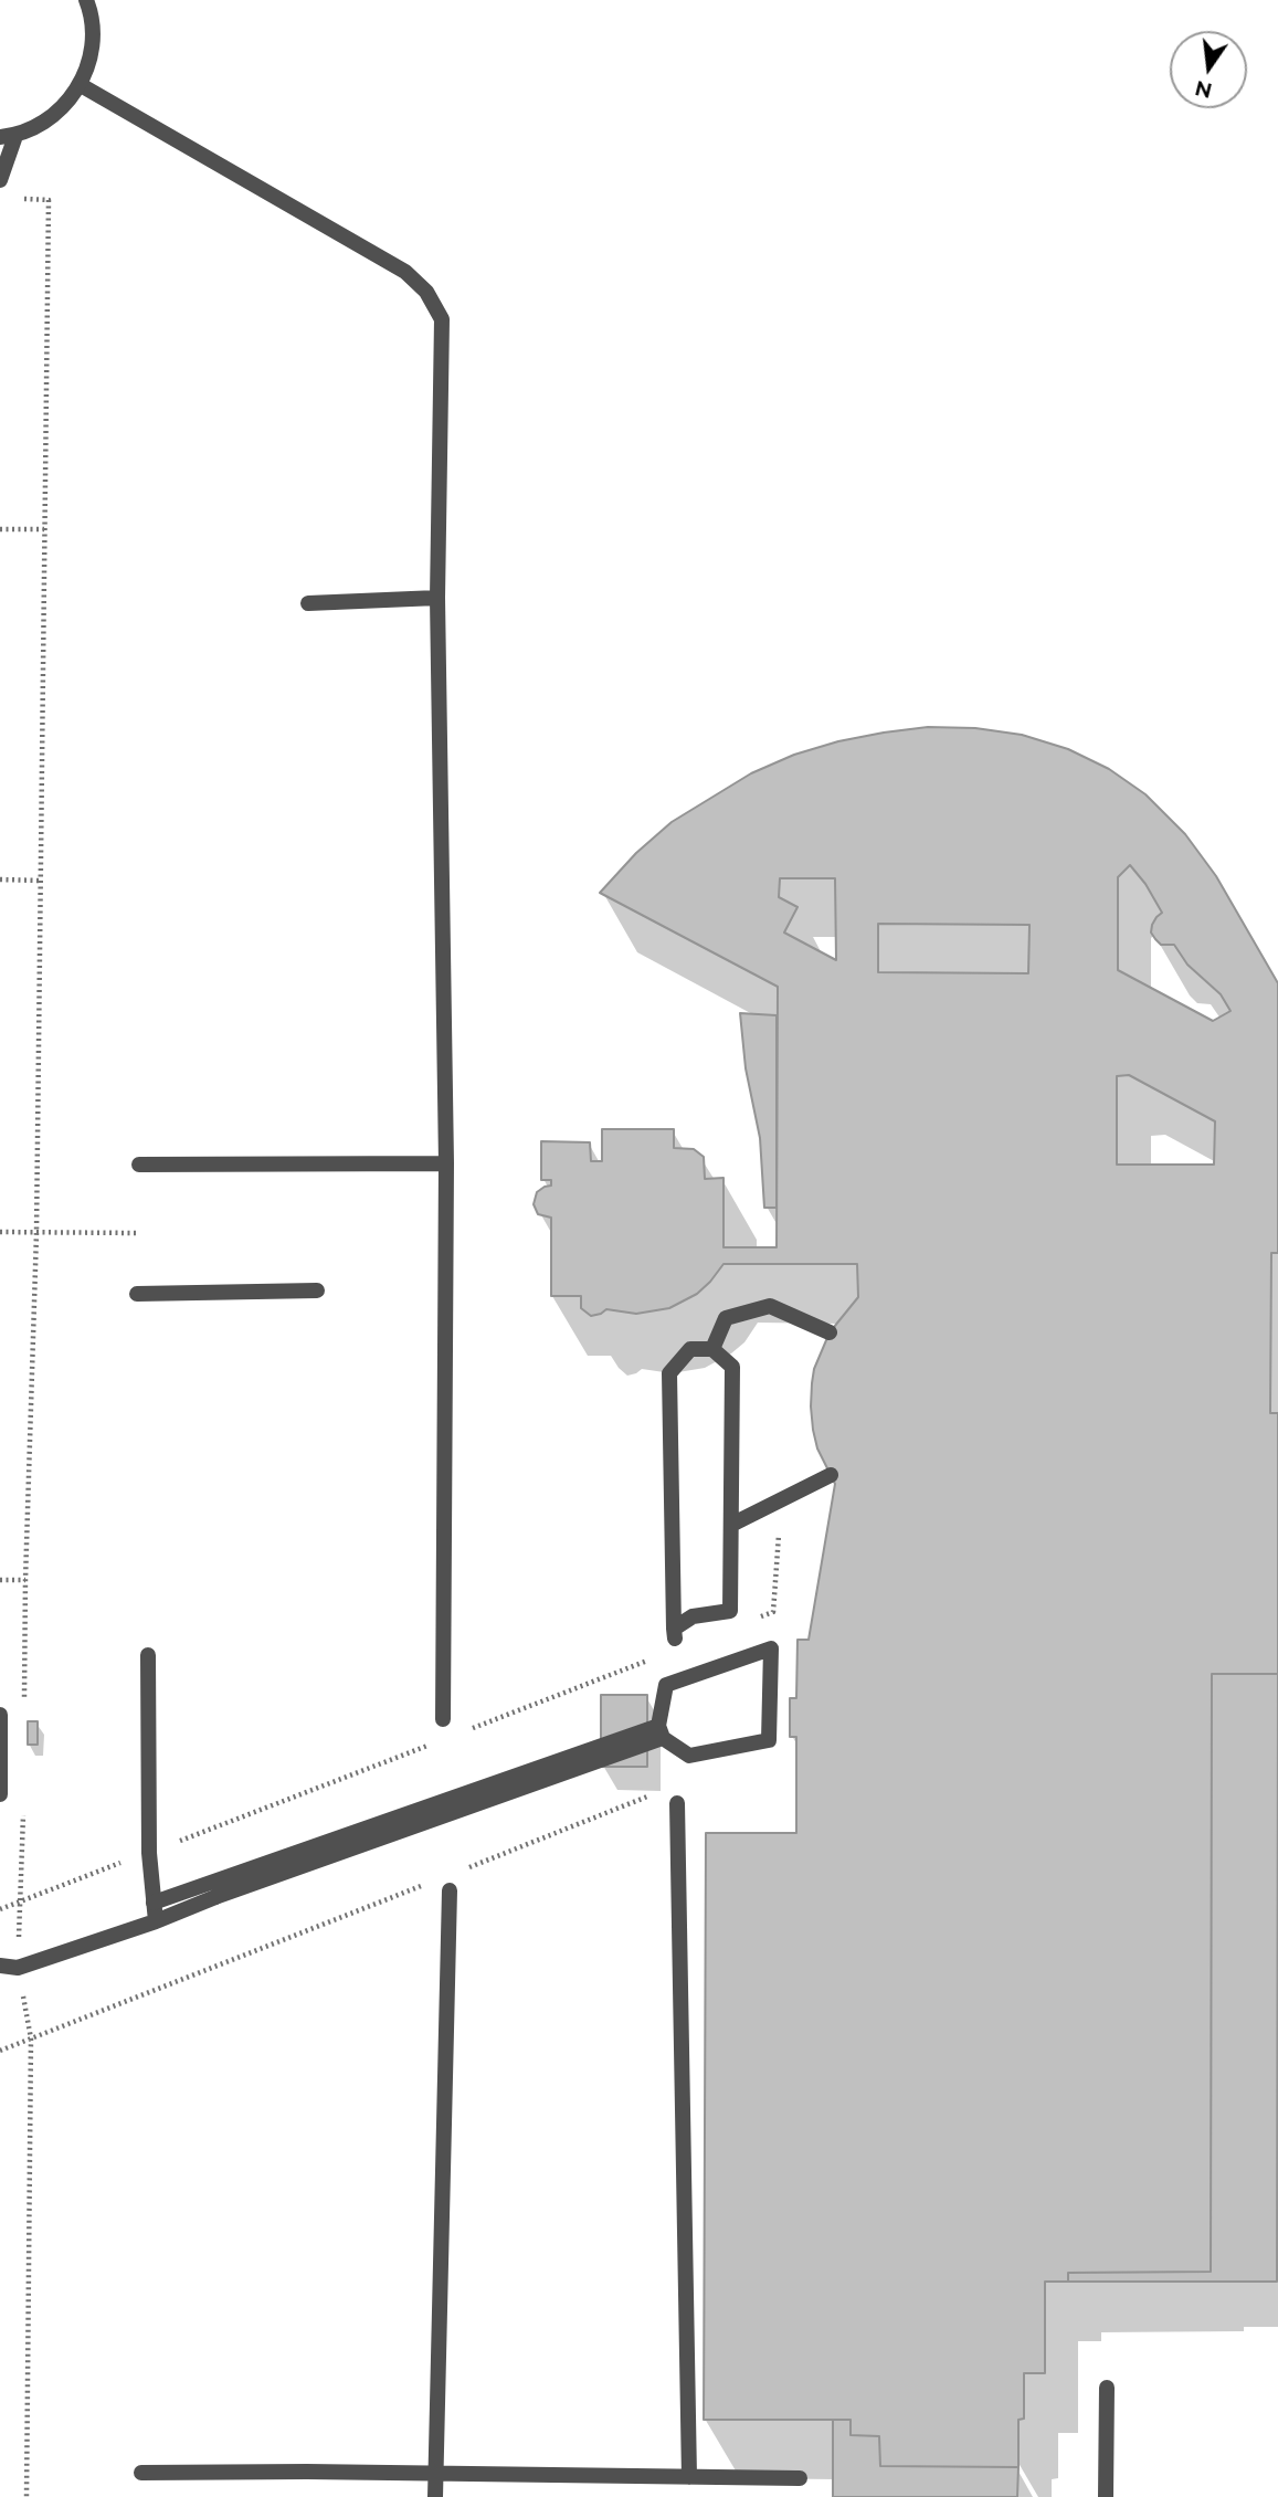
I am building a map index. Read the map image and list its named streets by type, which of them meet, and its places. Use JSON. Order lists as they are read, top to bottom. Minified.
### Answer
{"north":"bottom"}
